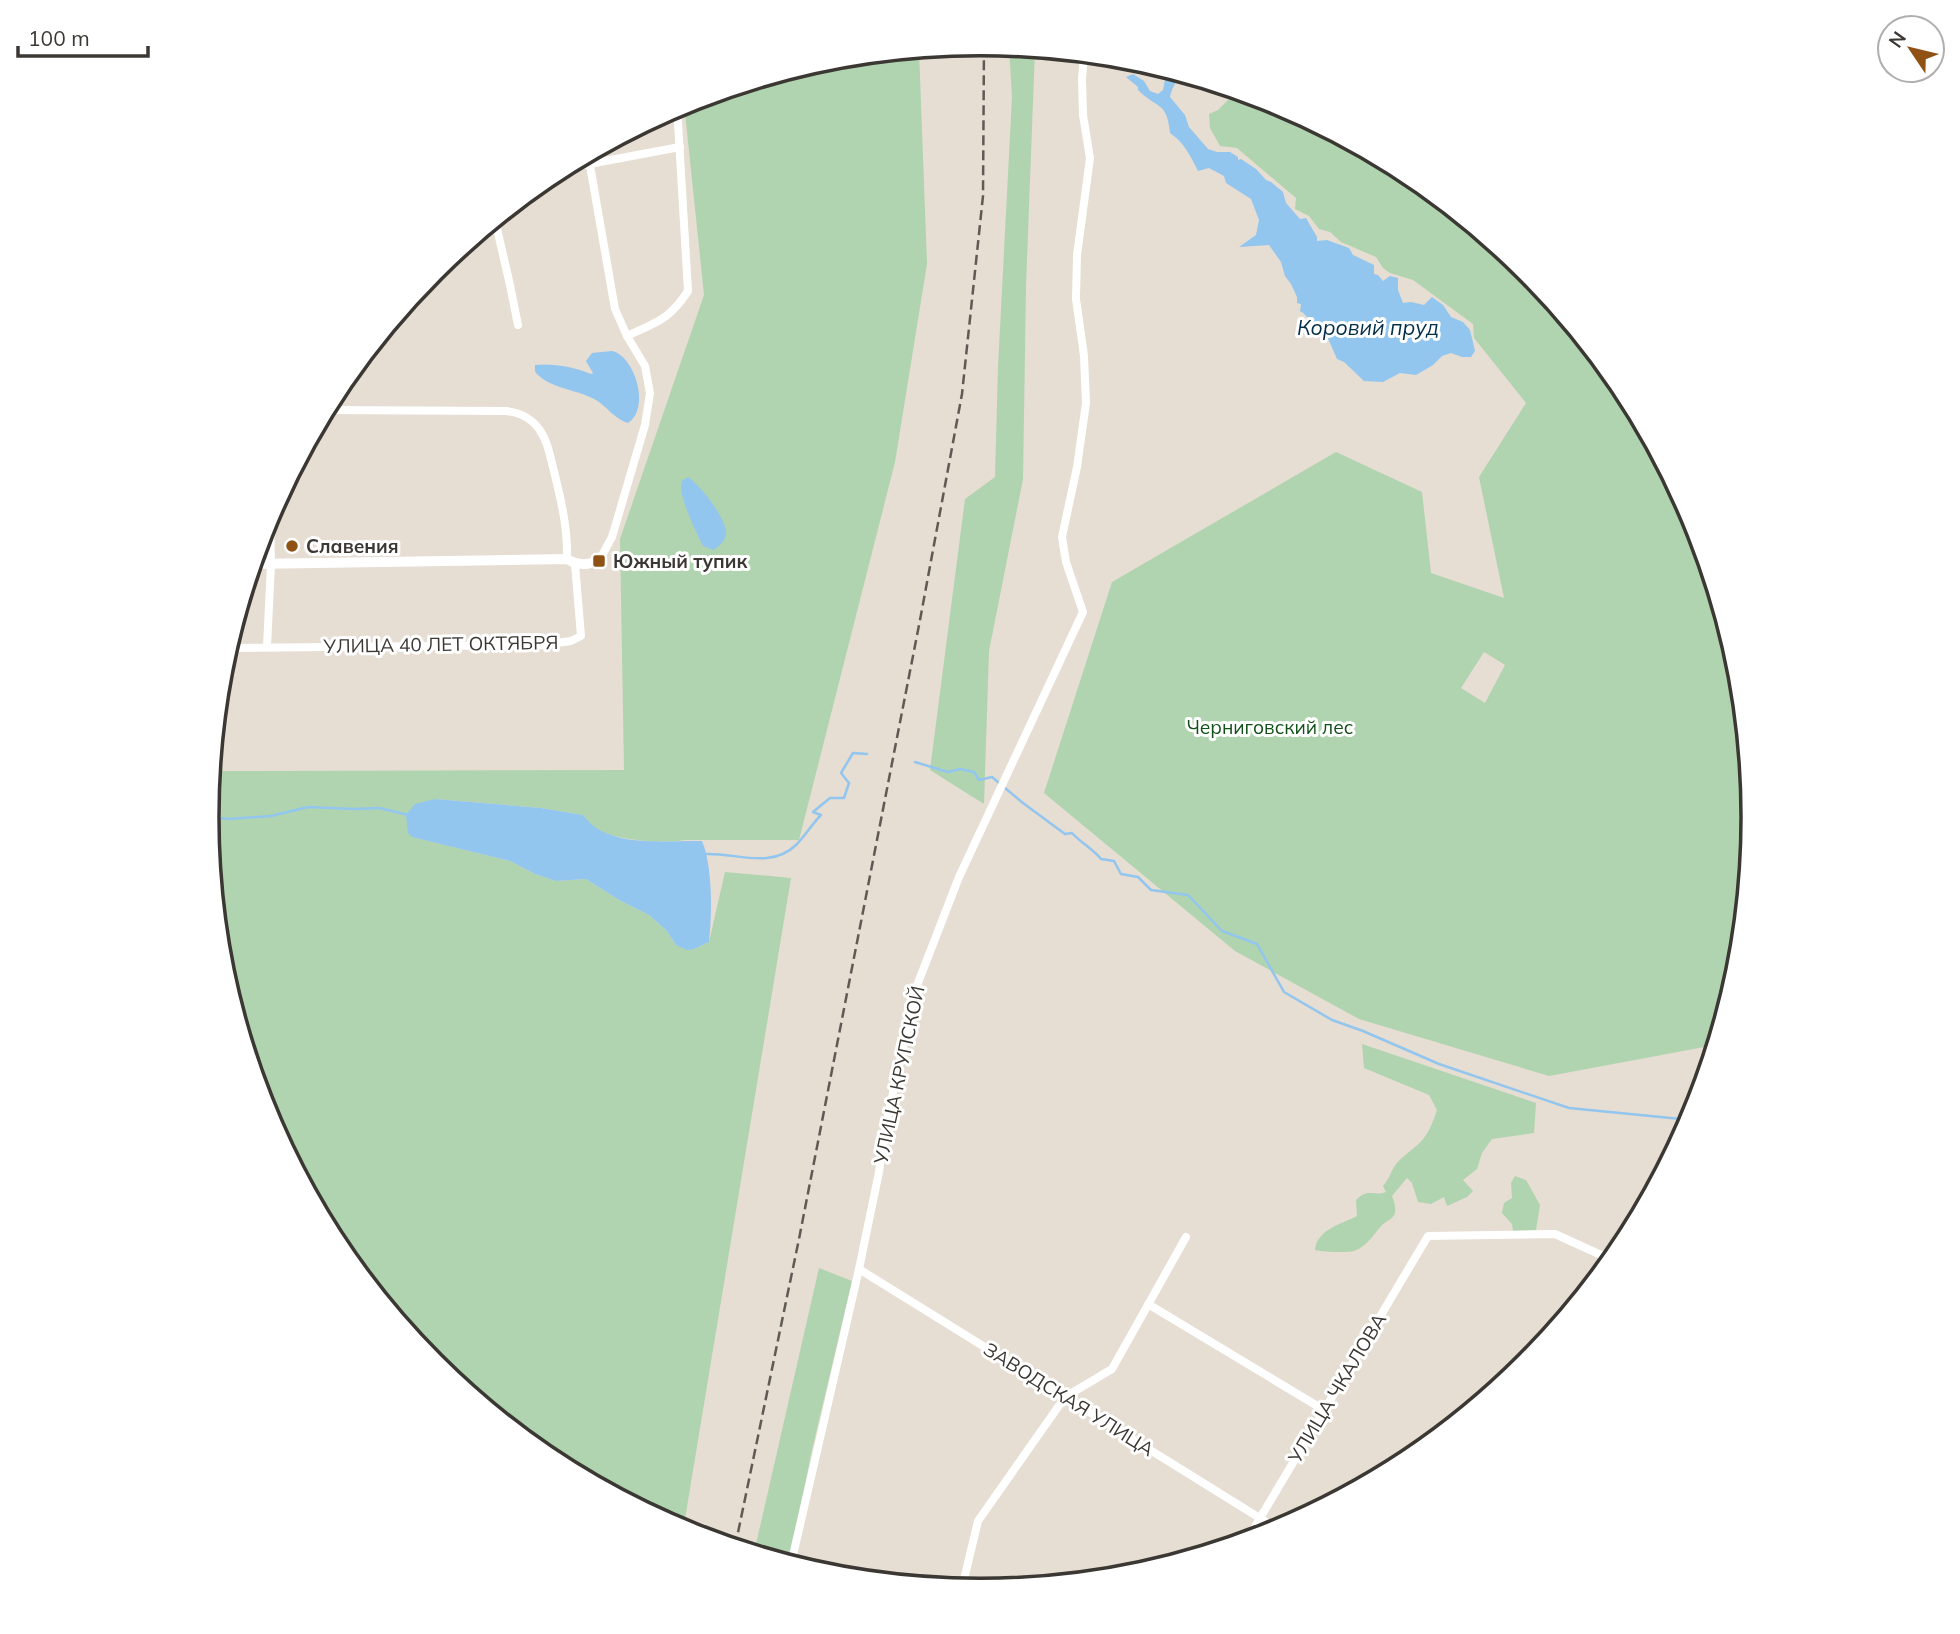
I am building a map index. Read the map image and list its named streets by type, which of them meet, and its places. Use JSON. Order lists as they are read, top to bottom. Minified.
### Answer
{"streets":{"street":["УЛИЦА 40 ЛЕТ ОКТЯБРЯ","УЛИЦА КРУПСКОЙ","УЛИЦА ЧКАЛОВА","ЗАВОДСКАЯ УЛИЦА"]},"crossings":[["УЛИЦА КРУПСКОЙ","ЗАВОДСКАЯ УЛИЦА"],["УЛИЦА ЧКАЛОВА","ЗАВОДСКАЯ УЛИЦА"]],"water":["Коровий пруд"],"parks":["Черниговский лес"],"places":{"other":["Славения"],"transit":["Южный тупик"]},"scale_bar":"100 m","north":"top left"}
